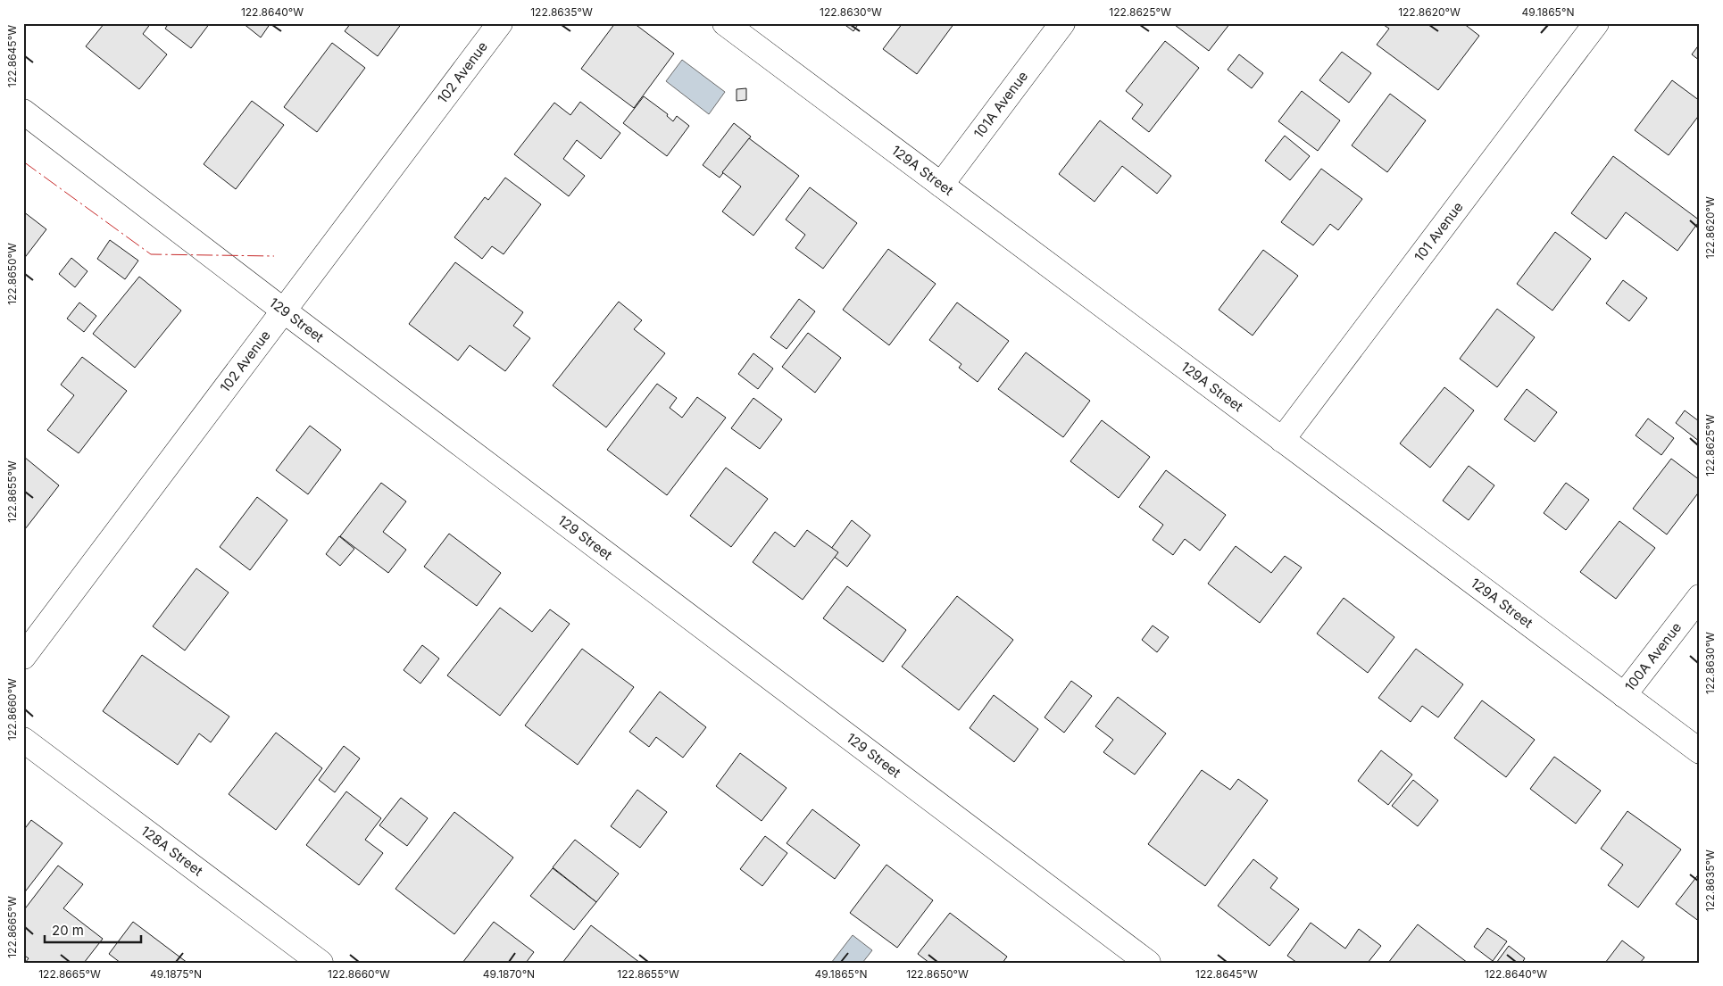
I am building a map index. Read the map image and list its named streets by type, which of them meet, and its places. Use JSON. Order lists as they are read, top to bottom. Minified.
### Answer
{"streets":{"street":["102 Avenue","101A Avenue","129A Street","101 Avenue","129 Street","100A Avenue","128A Street"]},"crossings":[["102 Avenue","129 Street"],["101A Avenue","129A Street"],["129A Street","101 Avenue"],["129A Street","100A Avenue"]],"scale_bar":"20 m","coordinates":["122.8640°W","122.8635°W","122.8630°W","122.8625°W","122.8620°W","49.1865°N","122.8645°W","122.8650°W","122.8655°W","122.8660°W","122.8665°W","49.1875°N","49.1870°N"]}
